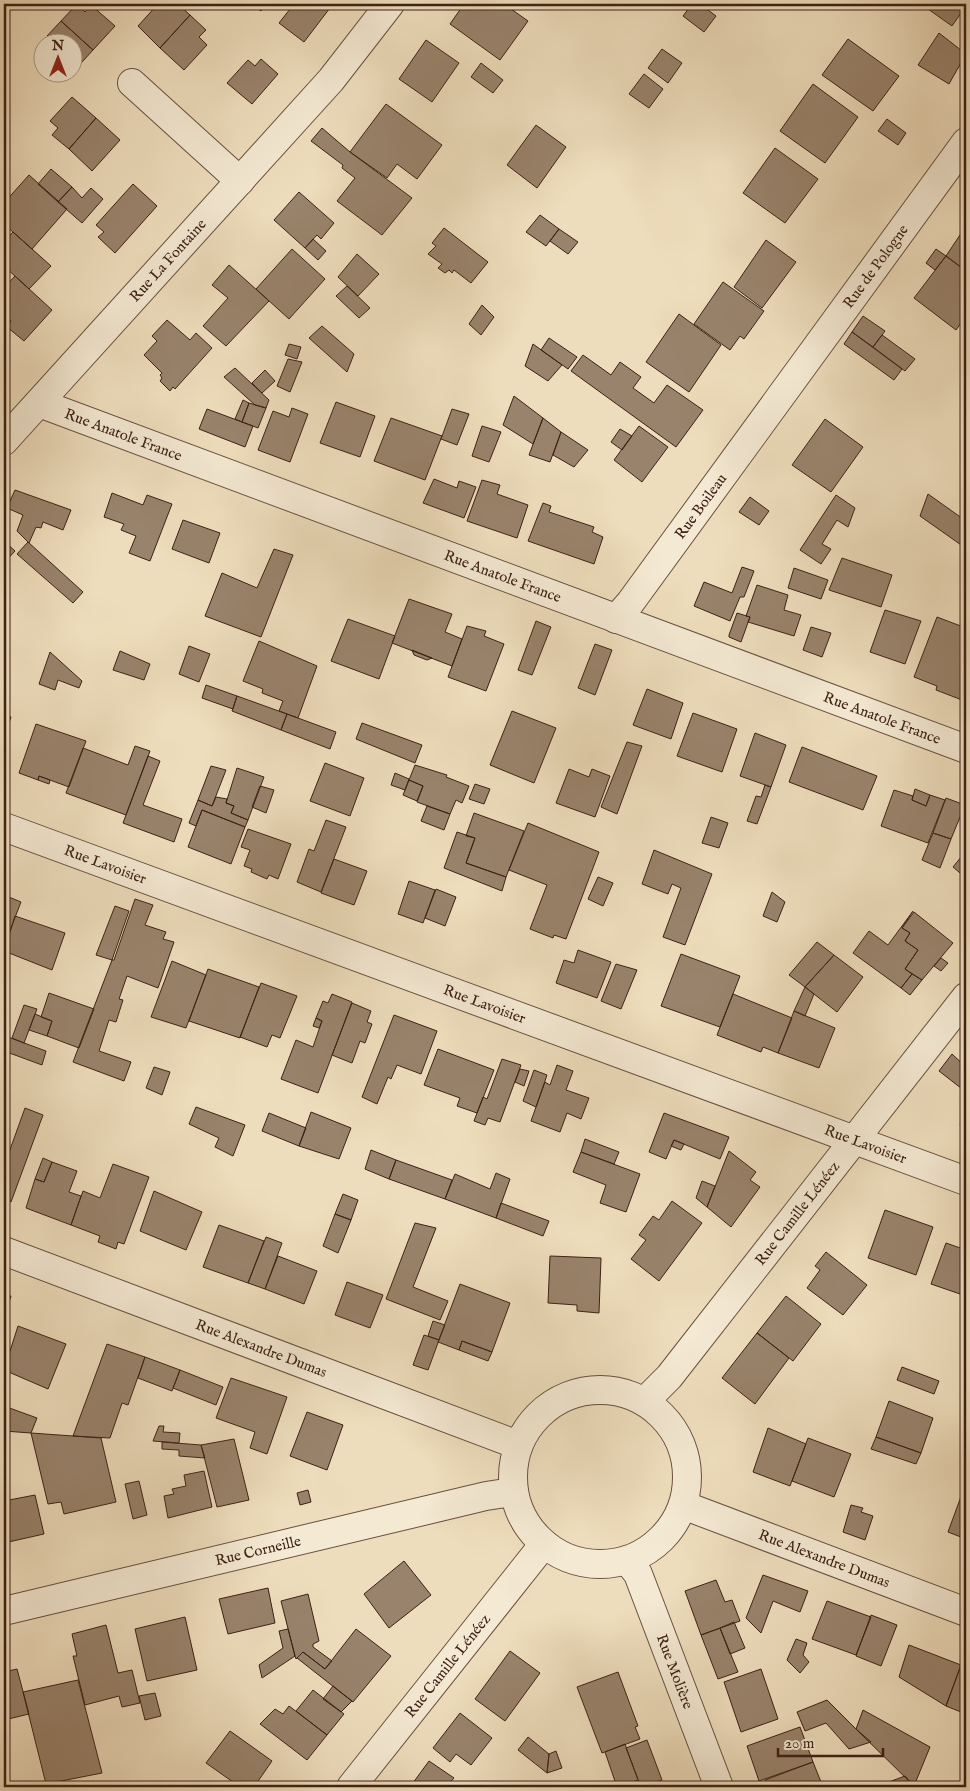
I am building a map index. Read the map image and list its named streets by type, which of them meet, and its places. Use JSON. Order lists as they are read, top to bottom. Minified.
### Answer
{"streets":{"street":["Rue La Fontaine","Rue de Pologne","Rue Anatole France","Rue Boileau","Rue Lavoisier","Rue Camille Lénéez","Rue Alexandre Dumas","Rue Corneille","Rue Molière"]},"crossings":[["Rue La Fontaine","Rue Anatole France"],["Rue de Pologne","Rue Boileau"],["Rue Anatole France","Rue Boileau"],["Rue Lavoisier","Rue Camille Lénéez"],["Rue Camille Lénéez","Rue Alexandre Dumas"],["Rue Camille Lénéez","Rue Corneille"],["Rue Camille Lénéez","Rue Molière"],["Rue Alexandre Dumas","Rue Corneille"],["Rue Alexandre Dumas","Rue Molière"],["Rue Corneille","Rue Molière"]],"scale_bar":"20 m","north":"top"}
